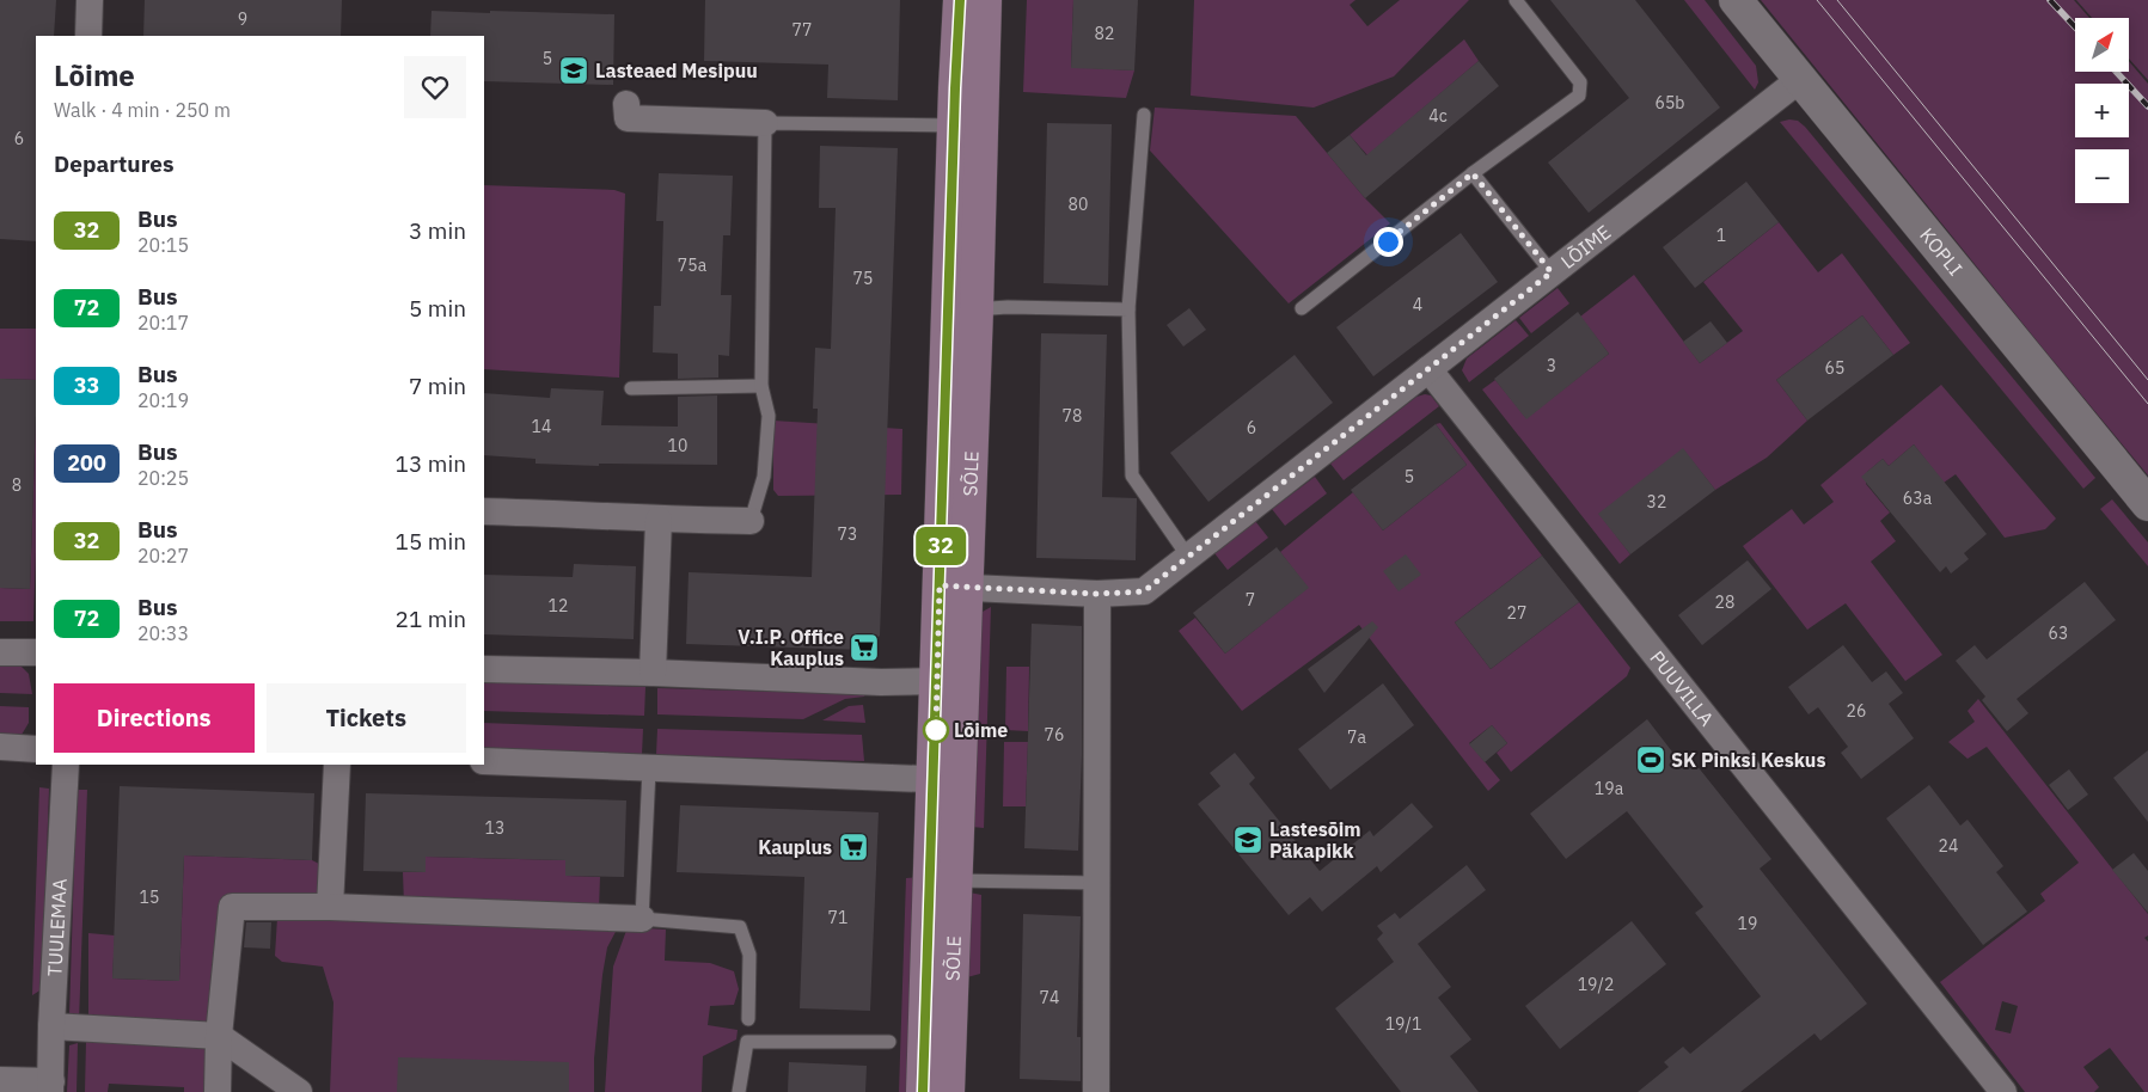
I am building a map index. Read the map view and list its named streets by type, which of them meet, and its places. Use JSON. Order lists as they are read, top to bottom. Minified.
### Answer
{"streets":{"main road":["SÕLE"],"street":["LÕIME","KOPLI","PUUVILLA","TUULEMAA"]},"crossings":[["LÕIME","KOPLI"],["LÕIME","SÕLE"],["LÕIME","PUUVILLA"]],"places":{"school or university":["Lasteaed Mesipuu","Lastesõim Päkapikk"],"supermarket":["V.I.P. Office Kauplus","Kauplus"],"other":["Lõime"],"sports":["SK Pinksi Keskus"]},"lines":["bus line 32"],"house_numbers":["9","77","82","5","65b","4c","6","80","1","75a","75","4","3","65","78","14","6","10","5","8","63a","32","73","7","28","12","27","63","26","76","7a","19a","13","24","15","71","19","19/2","74","19/1"],"north":"top right","page":{"on_map":"32","map_buttons":["+","−"],"heading":[["Lõime","Walk · 4 min · 250 m"],"Departures"],"list":[{"mark":"32","name":"Bus","note":"20:15","value":"3 min"},{"mark":"72","name":"Bus","note":"20:17","value":"5 min"},{"mark":"33","name":"Bus","note":"20:19","value":"7 min"},{"mark":"200","name":"Bus","note":"20:25","value":"13 min"},{"mark":"32","name":"Bus","note":"20:27","value":"15 min"},{"mark":"72","name":"Bus","note":"20:33","value":"21 min"}],"buttons":["Directions","Tickets"]}}
